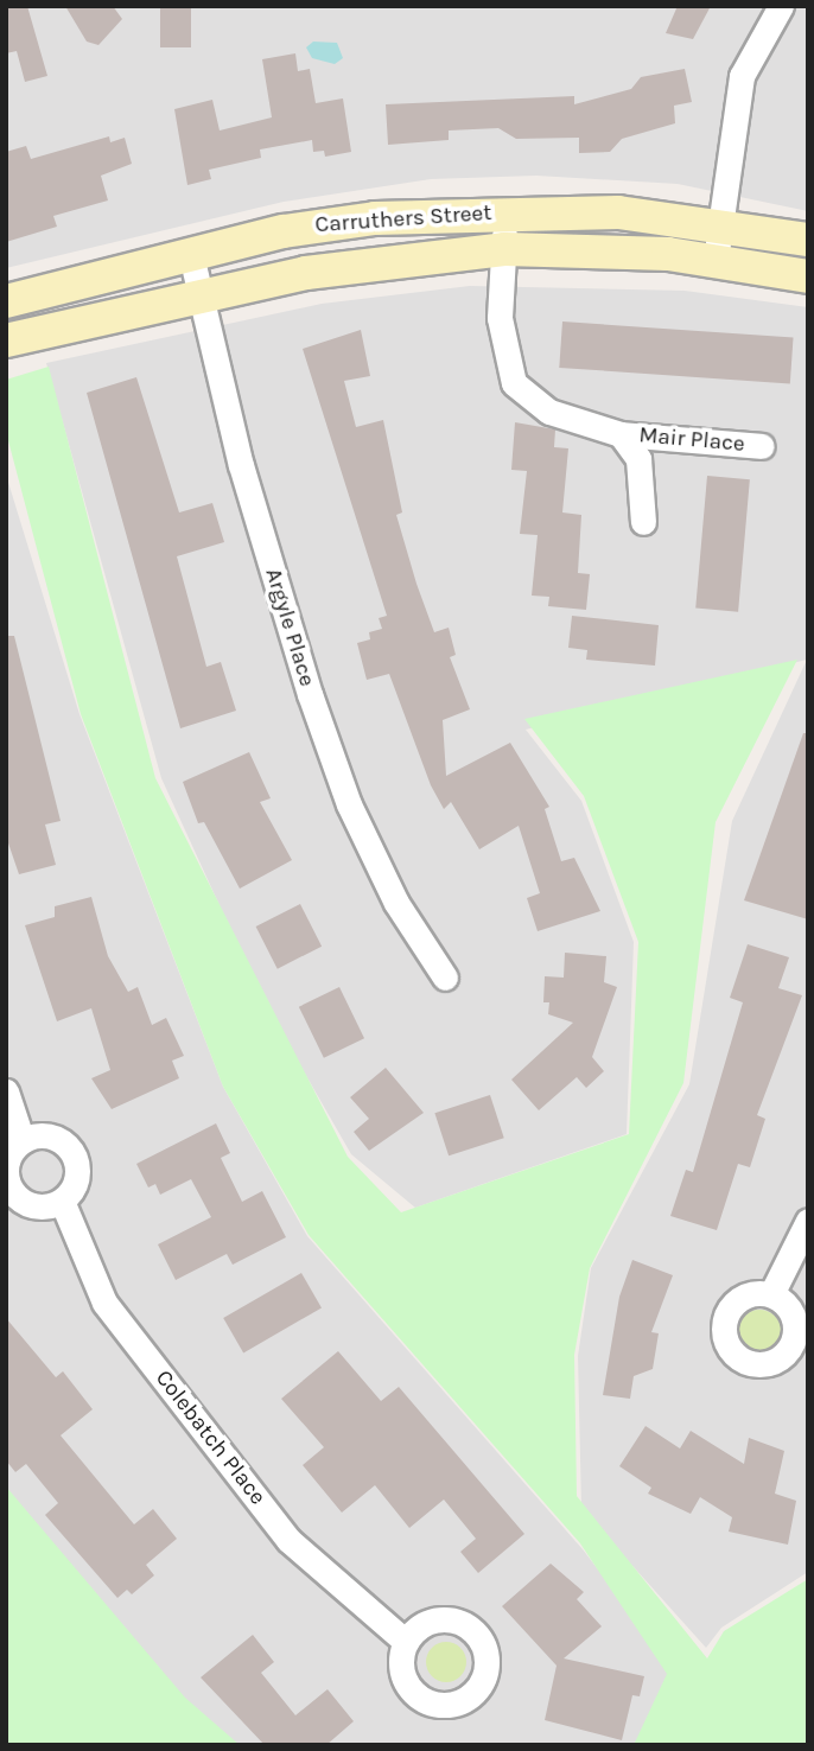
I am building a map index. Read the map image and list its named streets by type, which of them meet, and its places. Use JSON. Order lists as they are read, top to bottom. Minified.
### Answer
{"streets":{"main road":["Carruthers Street"],"street":["Mair Place","Argyle Place","Colebatch Place"]},"crossings":[["Carruthers Street","Mair Place"],["Carruthers Street","Argyle Place"]]}
